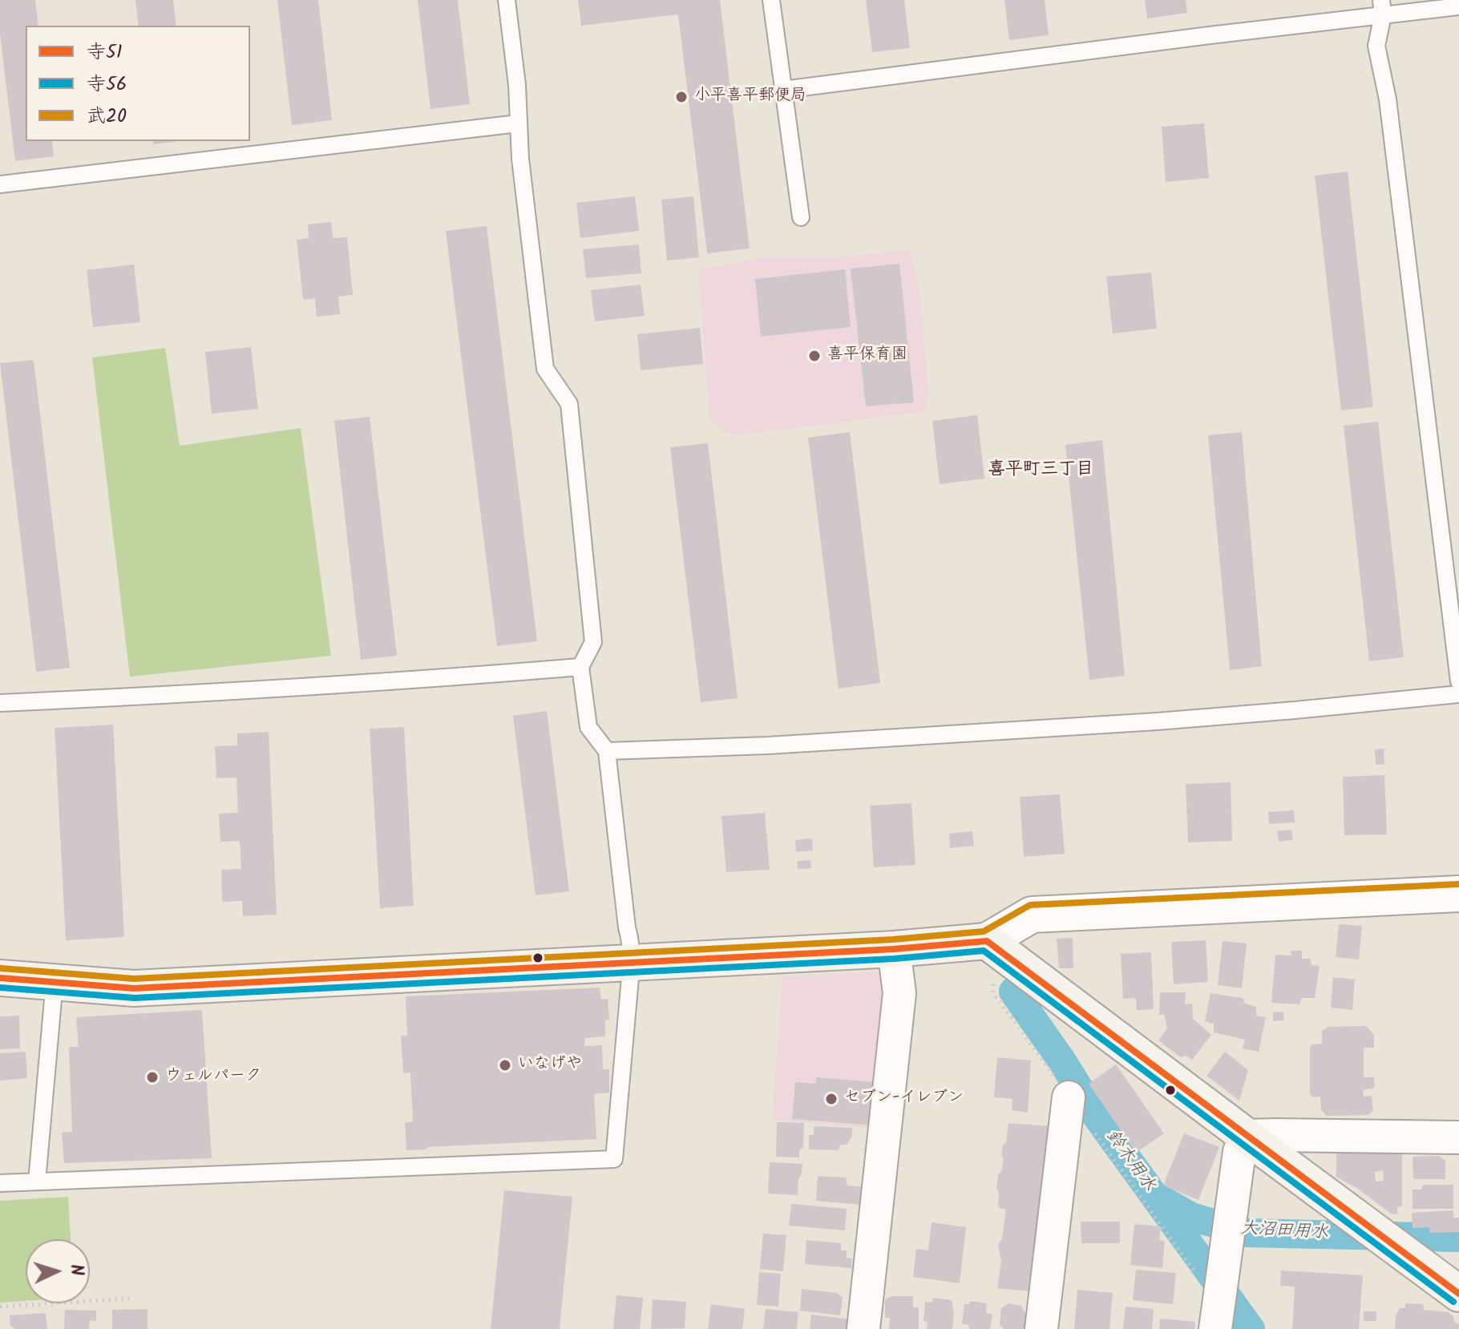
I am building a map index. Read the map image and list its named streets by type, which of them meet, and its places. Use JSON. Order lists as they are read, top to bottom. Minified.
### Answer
{"districts":["喜平町三丁目"],"water":["鈴木用水","大沼田用水"],"places":["小平喜平郵便局","喜平保育園","いなげや","ウェルパーク","セブン-イレブン"],"lines":["transit line 武20","transit line 寺51","transit line 寺56"],"legend":["寺51","寺56","武20"],"north":"right"}
